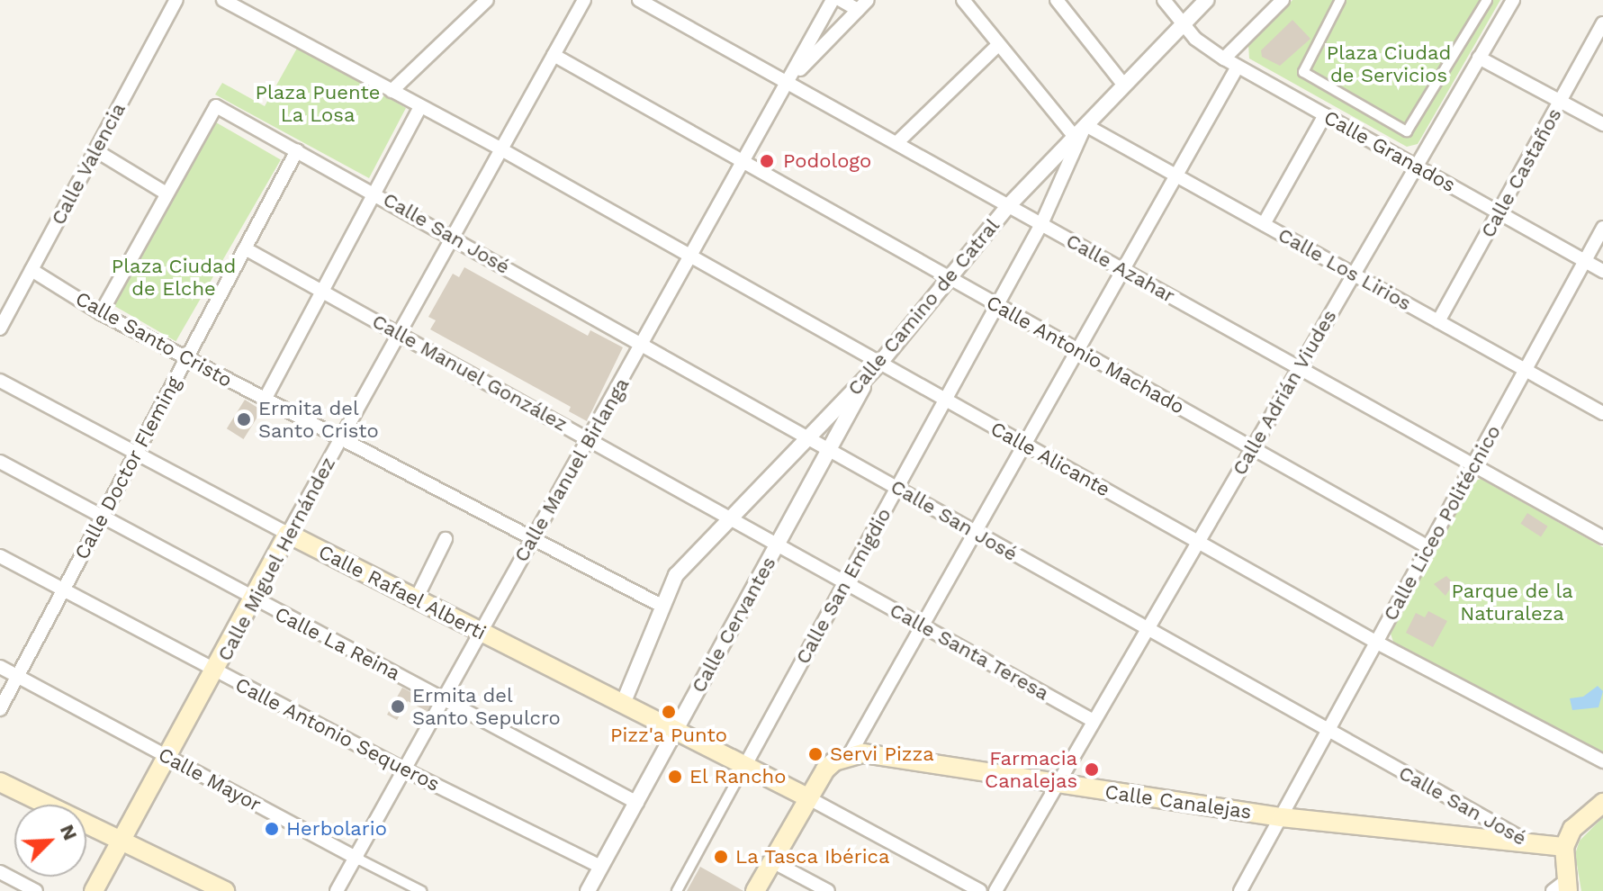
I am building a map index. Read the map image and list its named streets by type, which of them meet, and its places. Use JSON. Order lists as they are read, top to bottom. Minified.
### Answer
{"streets":{"main road":["Calle Miguel Hernández","Calle Rafael Alberti","Calle Canalejas"],"street":["Calle Granados","Calle Valencia","Calle Castaños","Calle San José","Calle Azahar","Calle Los Lirios","Calle Camino de Catral","Calle Santo Cristo","Calle Antonio Machado","Calle Manuel González","Calle Adrián Viudes","Calle Alicante","Calle Doctor Fleming","Calle Manuel Birlanga","Calle Liceo Politécnico","Calle San Emigdio","Calle Cervantes","Calle La Reina","Calle Santa Teresa","Calle Antonio Sequeros","Calle Mayor"]},"crossings":[["Calle Granados","Calle Castaños"],["Calle Granados","Calle Camino de Catral"],["Calle Granados","Calle Adrián Viudes"],["Calle Granados","Calle Liceo Politécnico"],["Calle Valencia","Calle Santo Cristo"],["Calle Castaños","Calle Los Lirios"],["Calle San José","Calle Camino de Catral"],["Calle San José","Calle Adrián Viudes"],["Calle San José","Calle Doctor Fleming"],["Calle San José","Calle Manuel Birlanga"],["Calle San José","Calle Liceo Politécnico"],["Calle San José","Calle Miguel Hernández"],["Calle San José","Calle San Emigdio"],["Calle San José","Calle Cervantes"],["Calle San José","Calle Canalejas"],["Calle Azahar","Calle Camino de Catral"],["Calle Azahar","Calle Adrián Viudes"],["Calle Azahar","Calle Manuel Birlanga"],["Calle Azahar","Calle Liceo Politécnico"],["Calle Azahar","Calle San Emigdio"],["Calle Los Lirios","Calle Camino de Catral"],["Calle Los Lirios","Calle Adrián Viudes"],["Calle Los Lirios","Calle Liceo Politécnico"],["Calle Los Lirios","Calle San Emigdio"],["Calle Camino de Catral","Calle Santo Cristo"],["Calle Camino de Catral","Calle Antonio Machado"],["Calle Camino de Catral","Calle Manuel González"],["Calle Camino de Catral","Calle Alicante"],["Calle Camino de Catral","Calle San Emigdio"],["Calle Camino de Catral","Calle Rafael Alberti"],["Calle Camino de Catral","Calle Cervantes"],["Calle Santo Cristo","Calle Doctor Fleming"],["Calle Santo Cristo","Calle Manuel Birlanga"],["Calle Santo Cristo","Calle Miguel Hernández"],["Calle Antonio Machado","Calle Adrián Viudes"],["Calle Antonio Machado","Calle Manuel Birlanga"],["Calle Antonio Machado","Calle Liceo Politécnico"],["Calle Antonio Machado","Calle Miguel Hernández"],["Calle Antonio Machado","Calle San Emigdio"],["Calle Manuel González","Calle Doctor Fleming"],["Calle Manuel González","Calle Manuel Birlanga"],["Calle Manuel González","Calle Miguel Hernández"],["Calle Manuel González","Calle San Emigdio"],["Calle Manuel González","Calle Cervantes"],["Calle Manuel González","Calle Santa Teresa"],["Calle Adrián Viudes","Calle Alicante"],["Calle Adrián Viudes","Calle Santa Teresa"],["Calle Adrián Viudes","Calle Canalejas"],["Calle Alicante","Calle Manuel Birlanga"],["Calle Alicante","Calle Liceo Politécnico"],["Calle Alicante","Calle Miguel Hernández"],["Calle Alicante","Calle San Emigdio"],["Calle Alicante","Calle Cervantes"],["Calle Doctor Fleming","Calle Rafael Alberti"],["Calle Doctor Fleming","Calle La Reina"],["Calle Doctor Fleming","Calle Antonio Sequeros"],["Calle Doctor Fleming","Calle Mayor"],["Calle Manuel Birlanga","Calle Rafael Alberti"],["Calle Manuel Birlanga","Calle La Reina"],["Calle Manuel Birlanga","Calle Antonio Sequeros"],["Calle Manuel Birlanga","Calle Mayor"],["Calle Liceo Politécnico","Calle Canalejas"],["Calle Miguel Hernández","Calle Rafael Alberti"],["Calle Miguel Hernández","Calle La Reina"],["Calle Miguel Hernández","Calle Antonio Sequeros"],["Calle Miguel Hernández","Calle Mayor"],["Calle San Emigdio","Calle Rafael Alberti"],["Calle San Emigdio","Calle Santa Teresa"],["Calle Rafael Alberti","Calle Cervantes"],["Calle Cervantes","Calle La Reina"],["Calle Cervantes","Calle Antonio Sequeros"]],"parks":["Plaza Ciudad de Servicios","Plaza Puente La Losa","Plaza Ciudad de Elche","Parque de la Naturaleza"],"places":["Podologo","Ermita del Santo Cristo","Ermita del Santo Sepulcro","Pizz'a Punto","Servi Pizza","Farmacia Canalejas","El Rancho","Herbolario","La Tasca Ibérica"],"north":"top right"}
